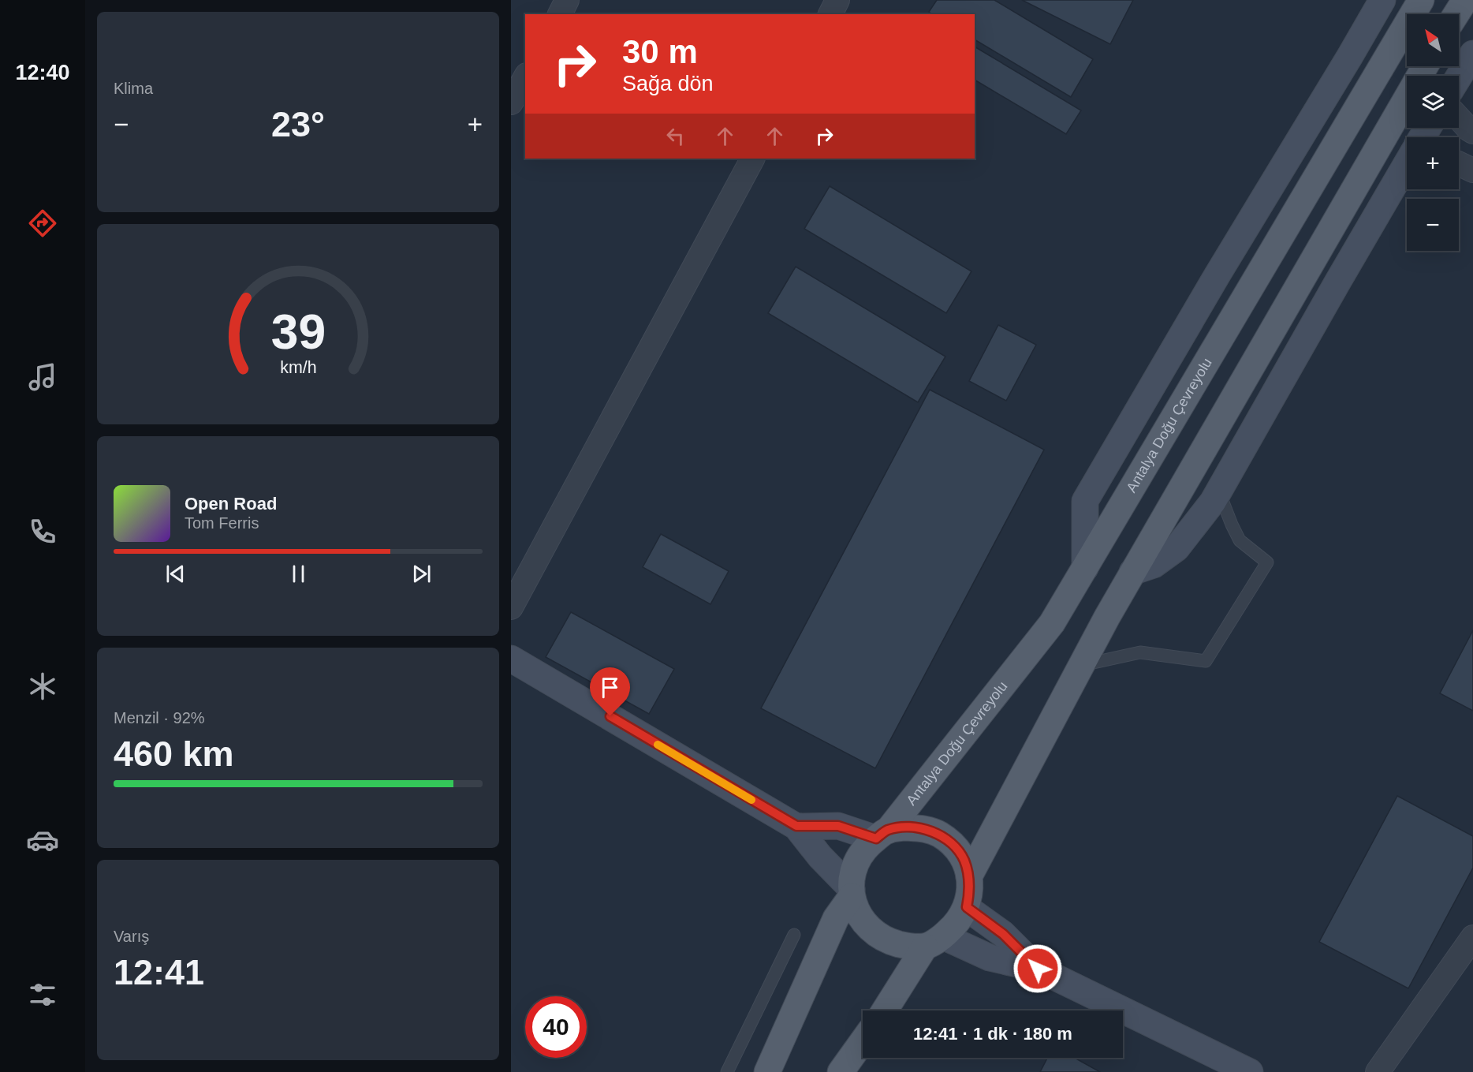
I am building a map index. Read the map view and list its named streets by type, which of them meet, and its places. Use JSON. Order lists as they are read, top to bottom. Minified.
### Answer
{"streets":{"main road":["Antalya Doğu Çevreyolu"]},"north":"top left","page":{"tabs":"12:40","tile":["Klima",["Menzil · 92%","460 km"],["Varış","12:41"]],"map_buttons":["+","−"],"turn":["30 m","Sağa dön"],"heat":["−","23°","+"],"song":["Open Road","Tom Ferris"],"limit":"40","trip":"12:41 · 1 dk · 180 m","gauge":["39","km/h"]}}
